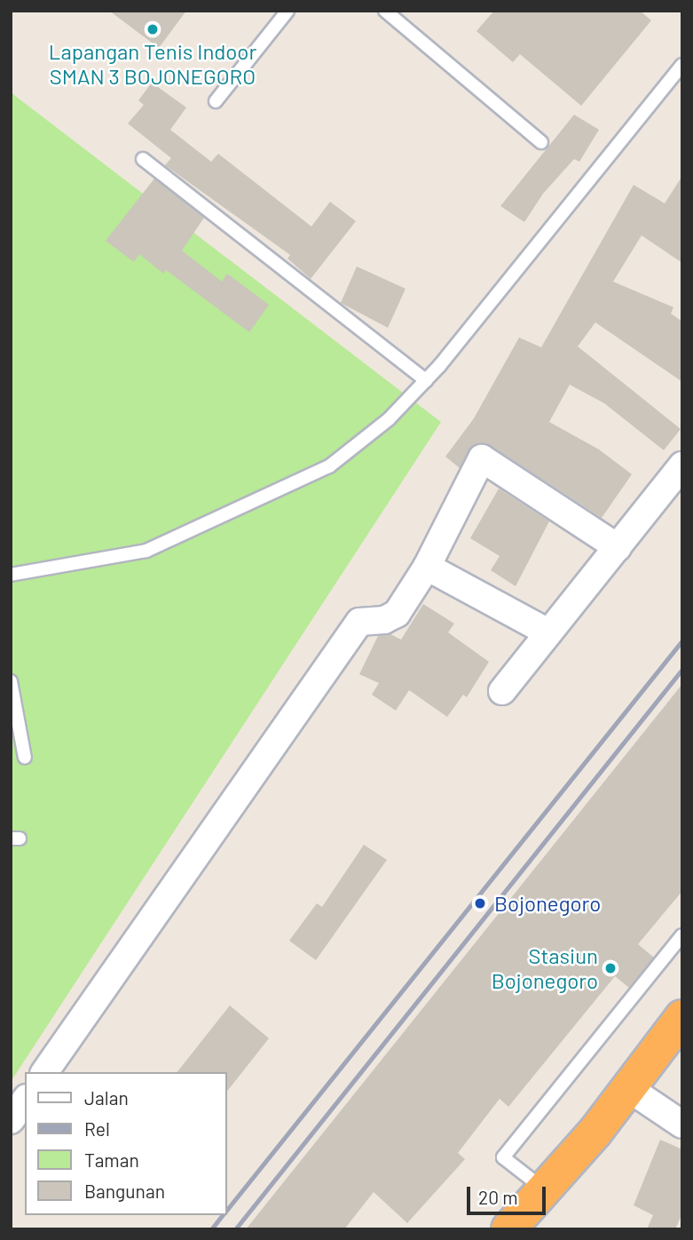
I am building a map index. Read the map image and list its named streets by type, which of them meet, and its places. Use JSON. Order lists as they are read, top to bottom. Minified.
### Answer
{"places":["Lapangan Tenis Indoor SMAN 3 BOJONEGORO","Bojonegoro","Stasiun Bojonegoro"],"legend":["Jalan","Rel","Taman","Bangunan"],"scale_bar":"20 m"}
